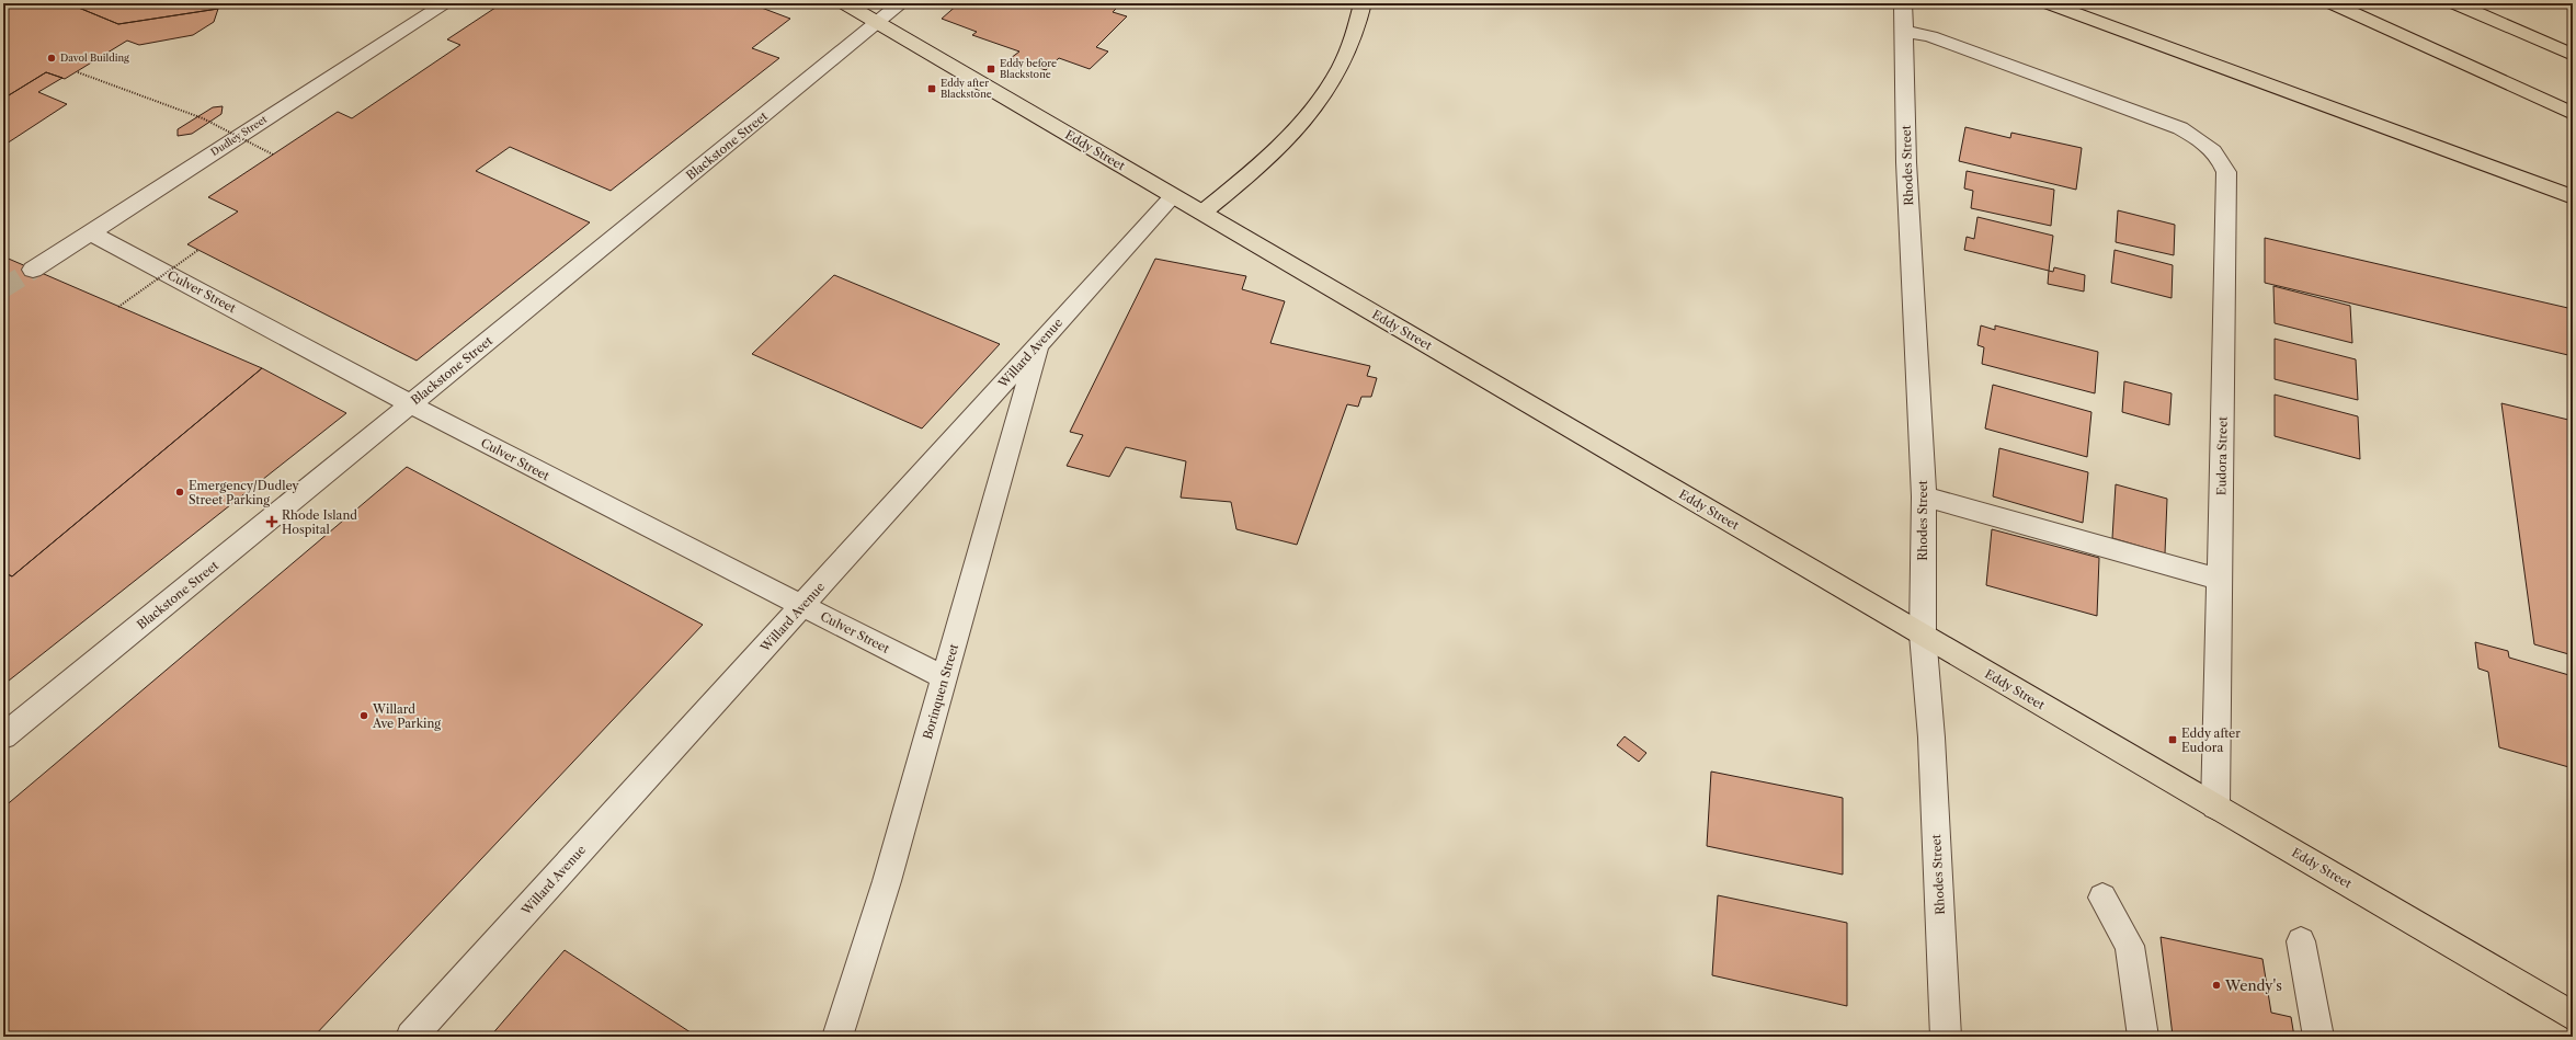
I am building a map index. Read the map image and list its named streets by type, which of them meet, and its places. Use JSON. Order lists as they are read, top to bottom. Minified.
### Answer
{"streets":{"main road":["Eddy Street"],"street":["Dudley Street","Blackstone Street","Rhodes Street","Culver Street","Willard Avenue","Eudora Street","Borinquen Street"]},"crossings":[["Dudley Street","Culver Street"],["Blackstone Street","Eddy Street"],["Blackstone Street","Culver Street"],["Eddy Street","Rhodes Street"],["Eddy Street","Willard Avenue"],["Eddy Street","Eudora Street"],["Rhodes Street","Eudora Street"],["Culver Street","Willard Avenue"],["Culver Street","Borinquen Street"],["Willard Avenue","Borinquen Street"]],"places":{"other":["Davol Building","Emergency/Dudley Street Parking","Willard Ave Parking","Wendy's"],"transit":["Eddy before Blackstone","Eddy after Blackstone","Eddy after Eudora"],"health":["Rhode Island Hospital"]}}
